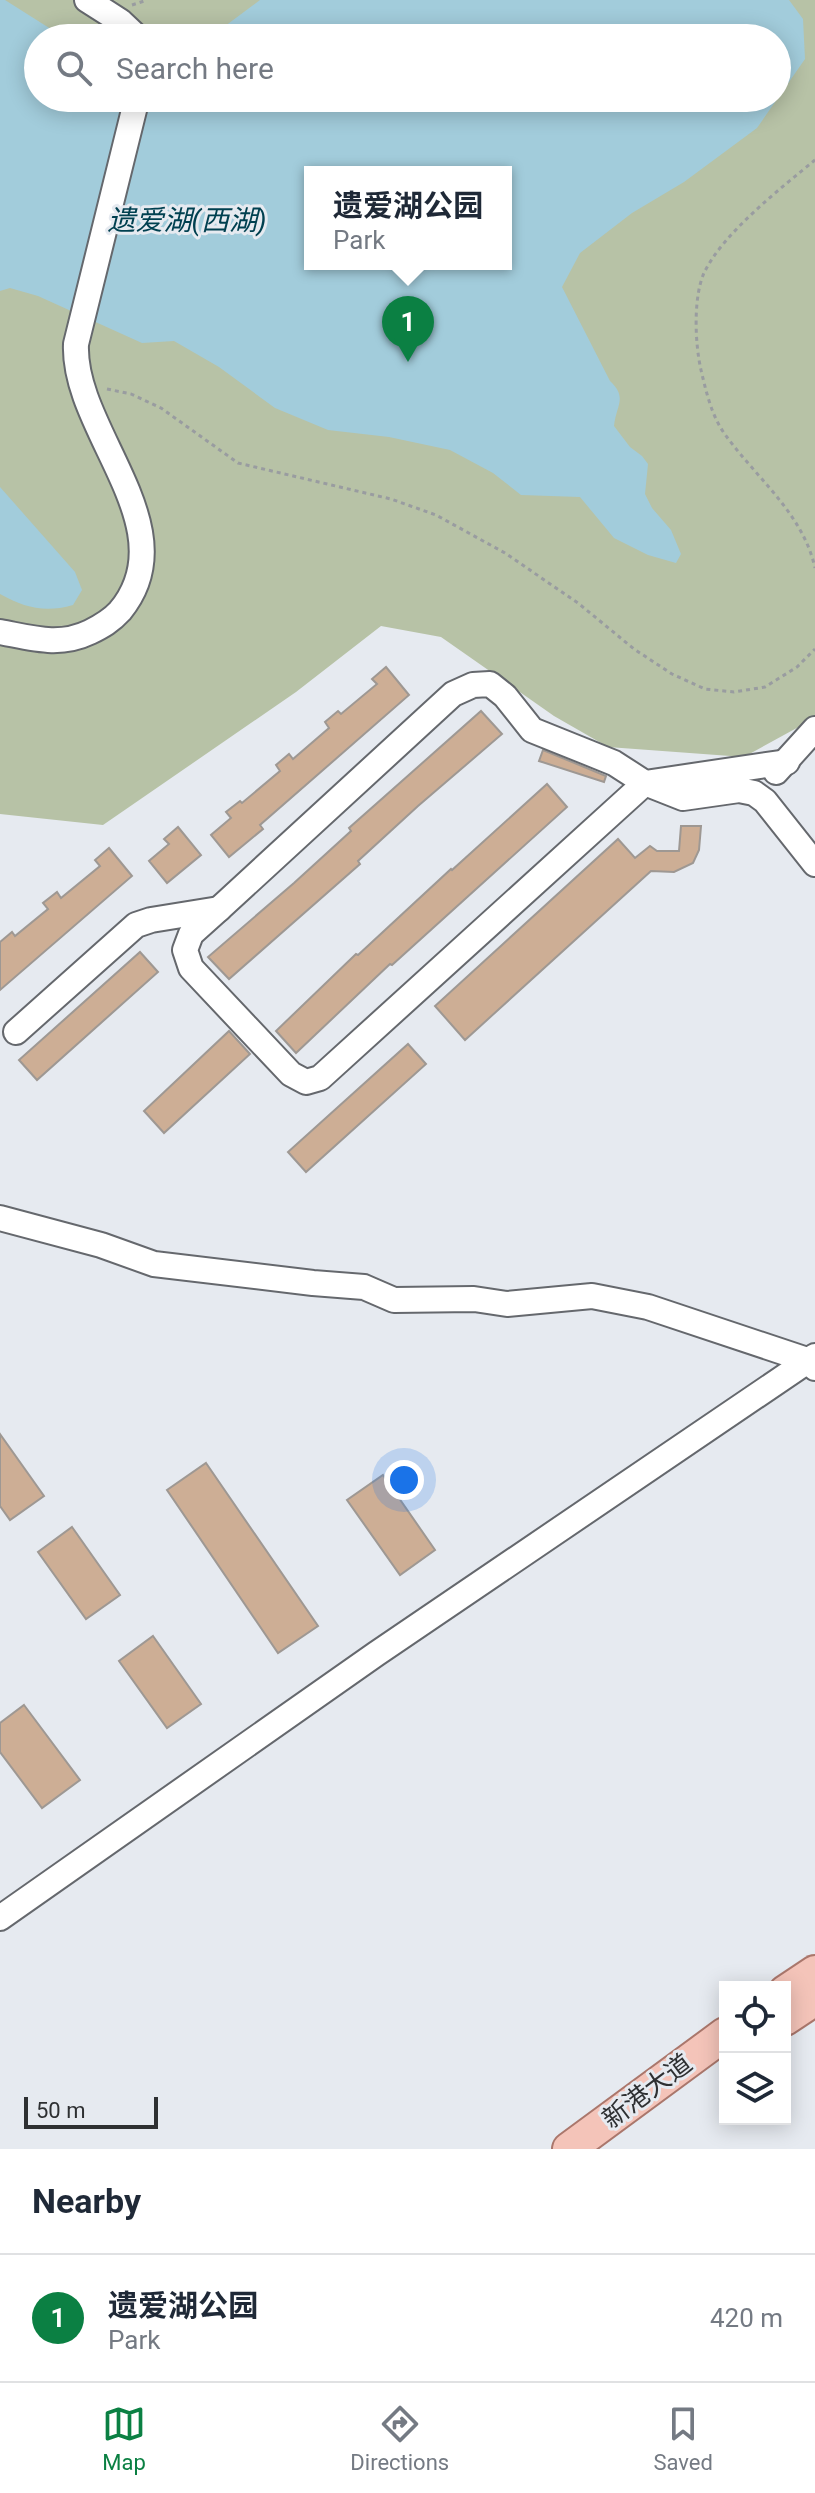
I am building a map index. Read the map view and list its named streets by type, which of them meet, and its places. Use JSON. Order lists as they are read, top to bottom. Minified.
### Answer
{"streets":{"main road":["新港大道"]},"water":["遗爱湖(西湖)"],"scale_bar":"50 m","page":{"search":"Search here","popup":["遗爱湖公园","Park"],"pins":"1","scale":"50 m","heading":"Nearby","list":[{"mark":"1","name":"遗爱湖公园","note":"Park","value":"420 m"}],"nav":["Map","Directions","Saved"]}}
